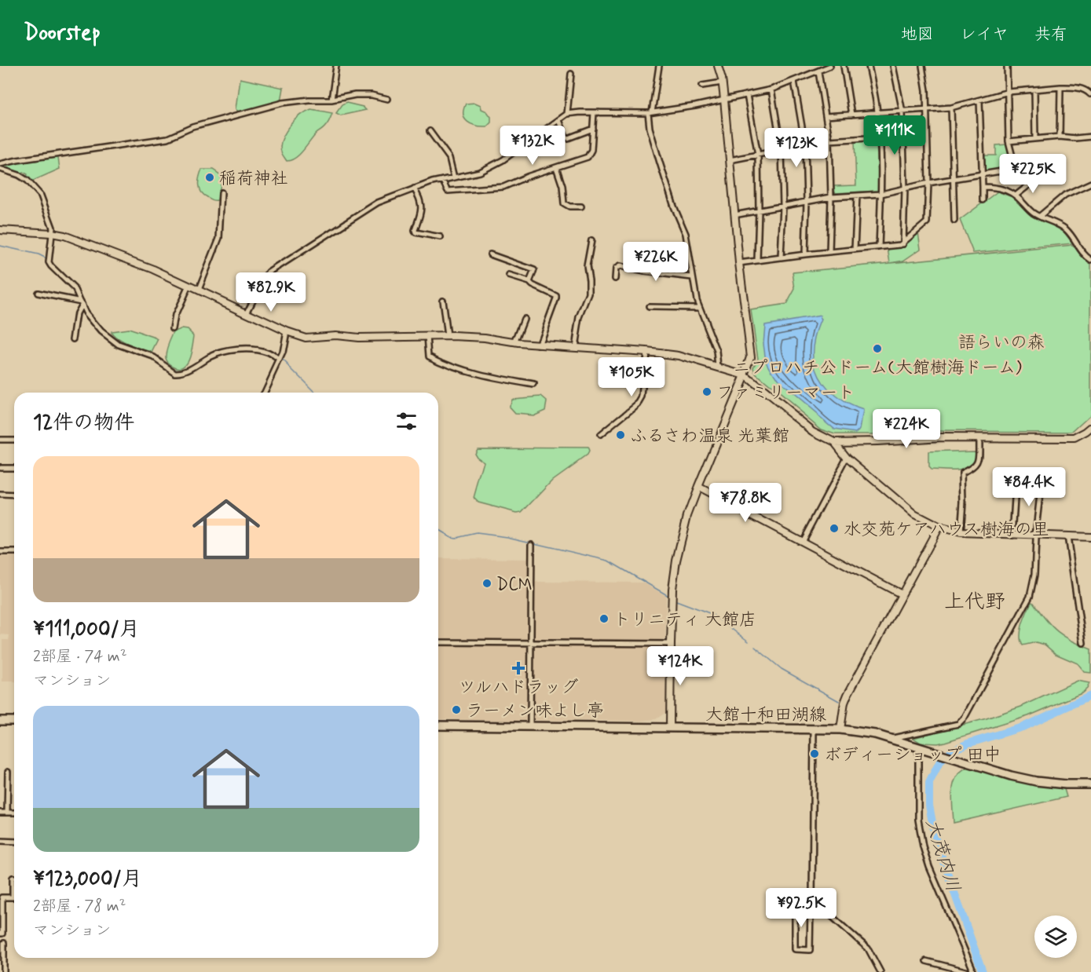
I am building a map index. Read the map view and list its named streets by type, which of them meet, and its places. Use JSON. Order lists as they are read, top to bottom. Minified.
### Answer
{"streets":{"main road":["大館十和田湖線"]},"districts":["上代野"],"water":["大茂内川"],"parks":["語らいの森"],"places":{"other":["稲荷神社","ニプロハチ公ドーム(大館樹海ドーム)","ファミリーマート","ふるさわ温泉 光葉館","水交苑ケアハウス樹海の里","DCM","トリニティ 大館店","ラーメン味よし亭","ボディーショップ 田中"],"health":["ツルハドラッグ"]},"page":{"header":"Doorstep","nav":["地図","レイヤ","共有"],"price":["¥111K","¥132K","¥123K","¥225K","¥226K","¥82.9K","¥105K","¥224K","¥84.4K","¥78.8K","¥124K","¥92.5K"],"heading":"12件の物件","list":[{"name":"¥111,000/月","note":"2部屋 · 74 m² · マンション"},{"name":"¥123,000/月","note":"2部屋 · 78 m² · マンション"}]}}
